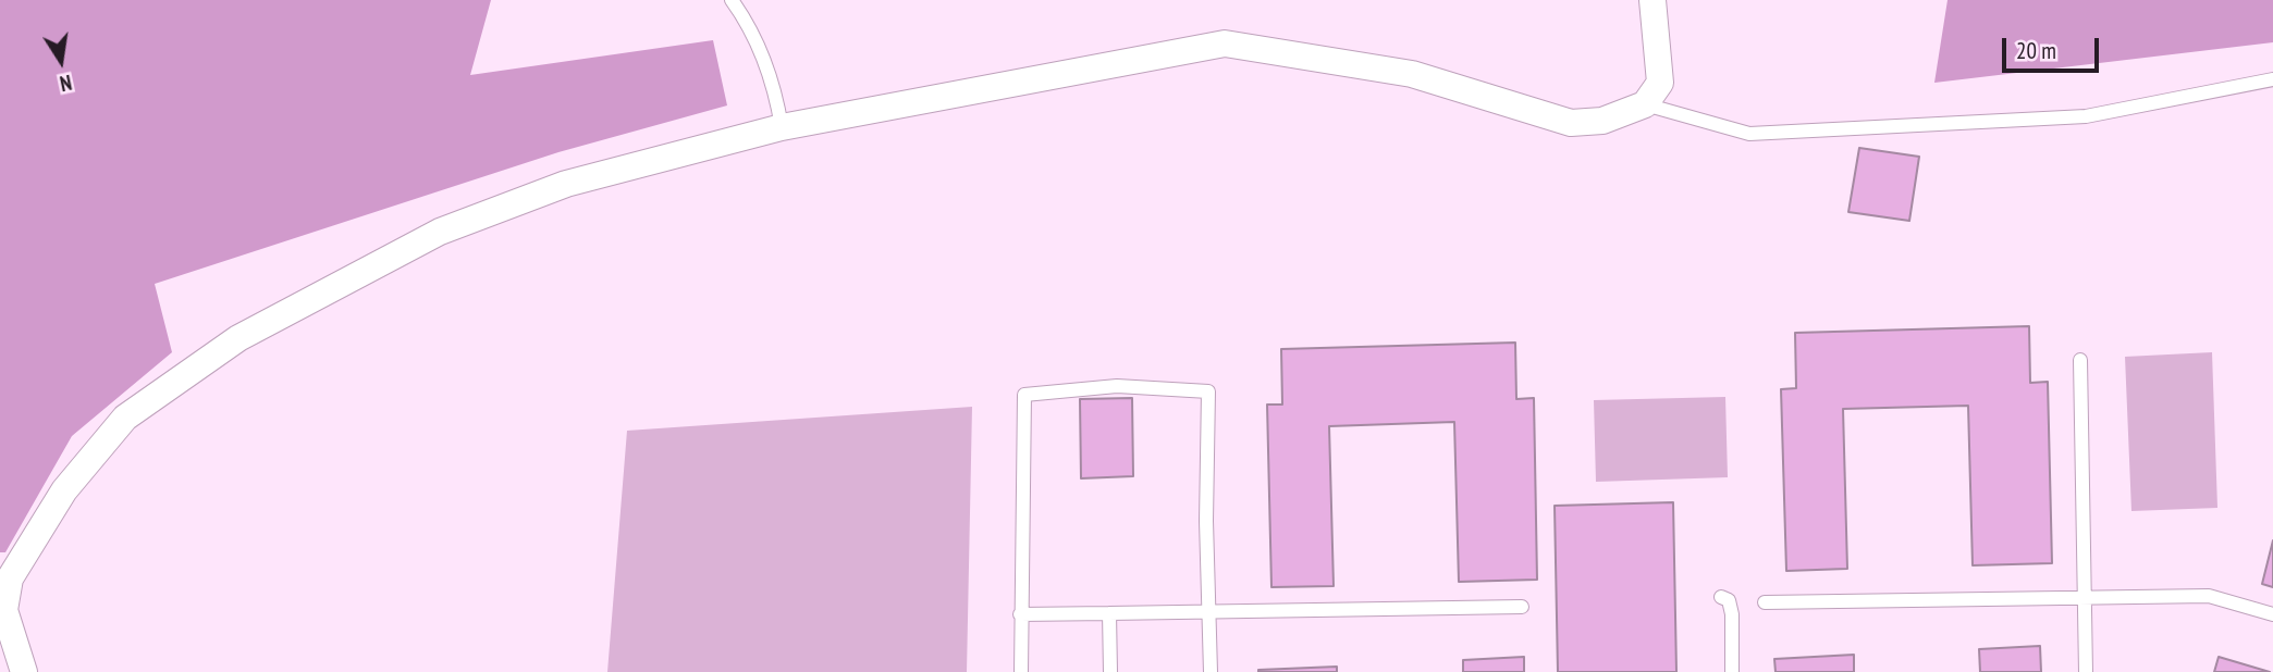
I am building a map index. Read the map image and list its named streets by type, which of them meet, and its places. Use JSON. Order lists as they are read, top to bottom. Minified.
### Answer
{"scale_bar":"20 m","north":"bottom"}
